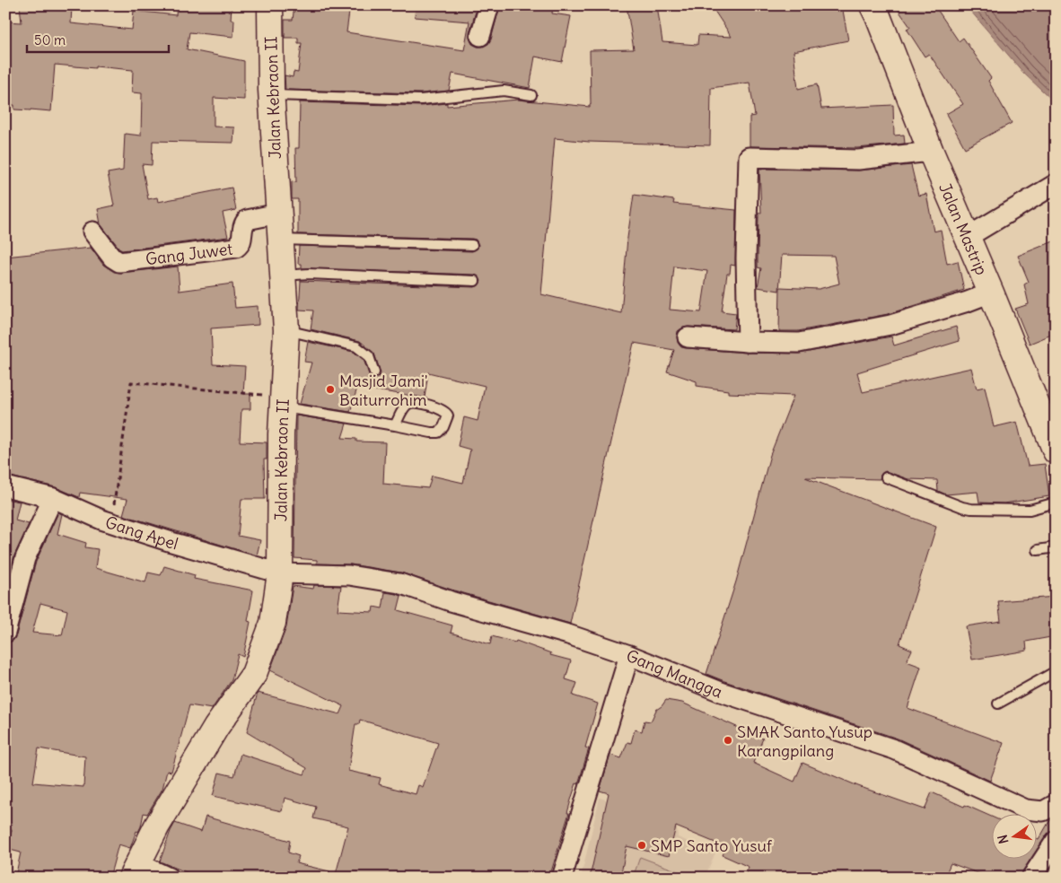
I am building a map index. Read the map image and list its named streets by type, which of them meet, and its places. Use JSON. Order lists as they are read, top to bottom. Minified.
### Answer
{"streets":{"street":["Jalan Kebraon II","Jalan Mastrip","Gang Juwet","Gang Apel","Gang Mangga"]},"crossings":[["Jalan Kebraon II","Gang Juwet"],["Jalan Kebraon II","Gang Apel"],["Jalan Kebraon II","Gang Mangga"],["Gang Apel","Gang Mangga"]],"places":["Masjid Jami' Baiturrohim","SMAK Santo Yusup Karangpilang","SMP Santo Yusuf"],"scale_bar":"50 m","north":"left"}
